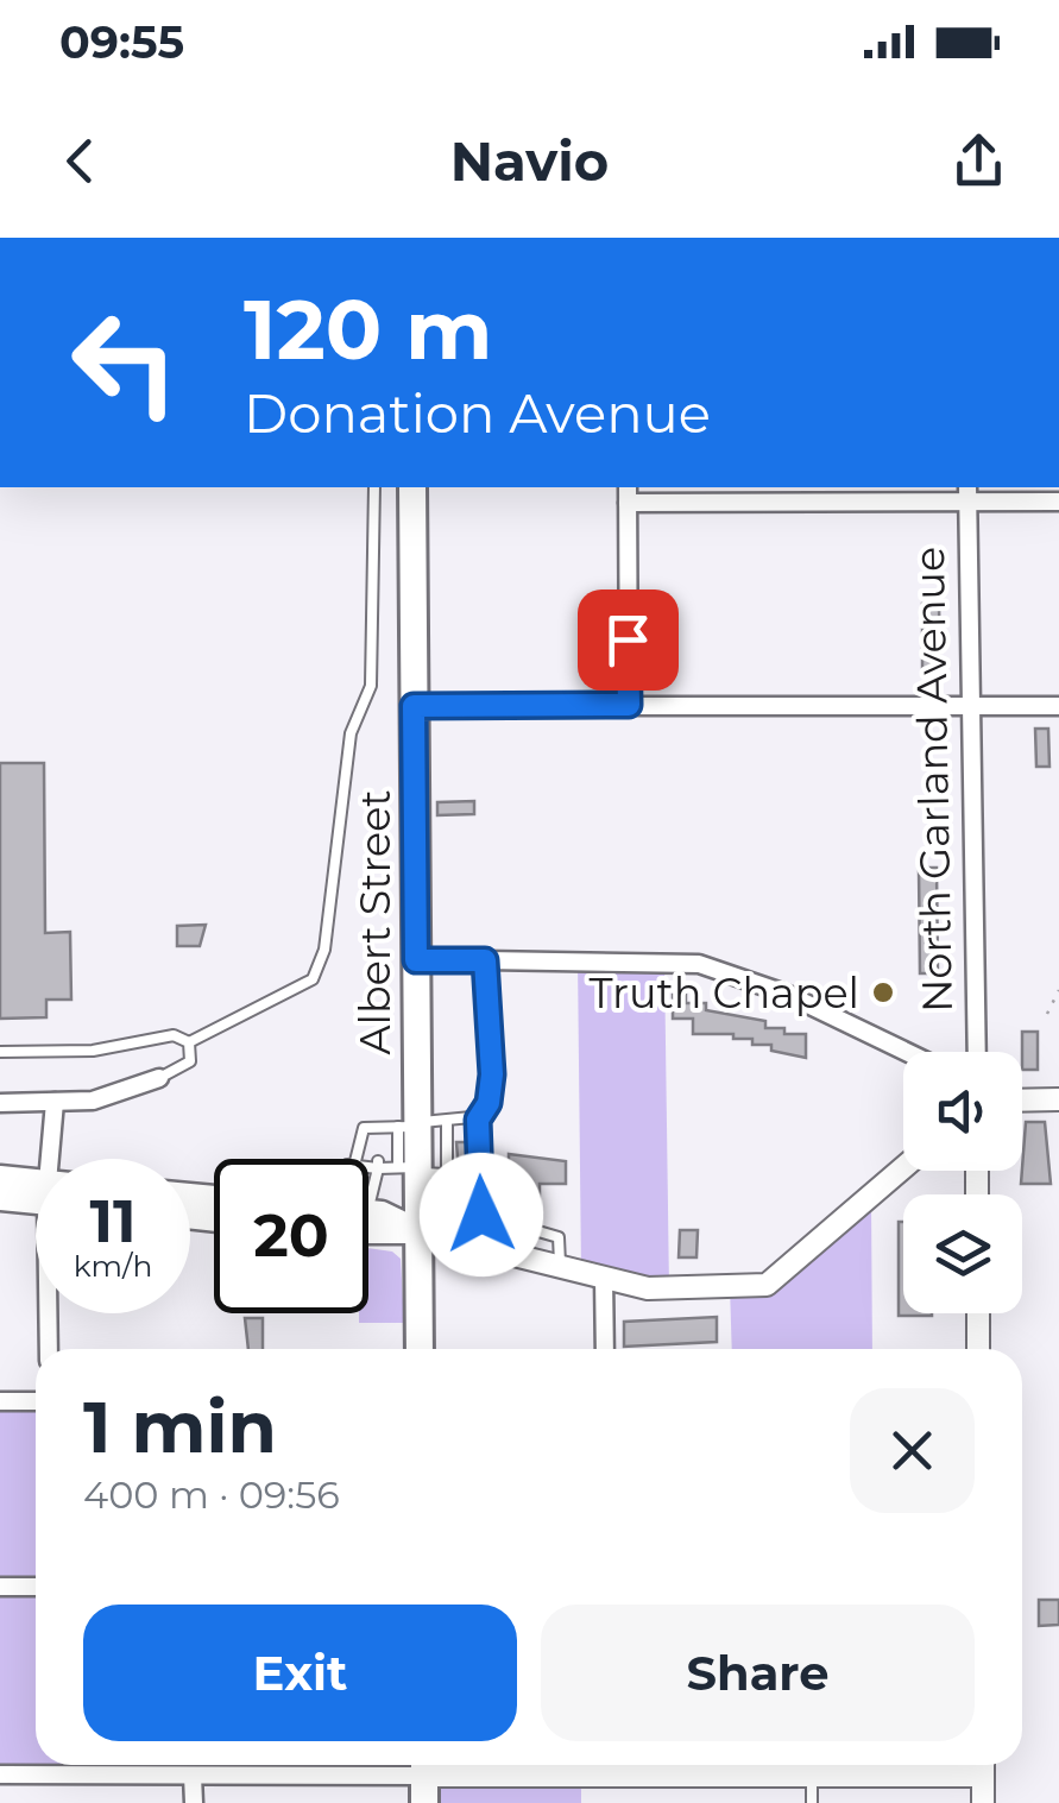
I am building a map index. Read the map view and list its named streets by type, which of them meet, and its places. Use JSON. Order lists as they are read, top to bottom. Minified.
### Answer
{"streets":{"main road":["Albert Street"],"street":["North Garland Avenue"]},"places":["Truth Chapel"],"page":{"status":"09:55","header":"Navio","turn":["120 m","Donation Avenue"],"speed":"11 km/h","limit":"20","heading":["1 min","400 m · 09:56"],"buttons":["Exit","Share"]}}
